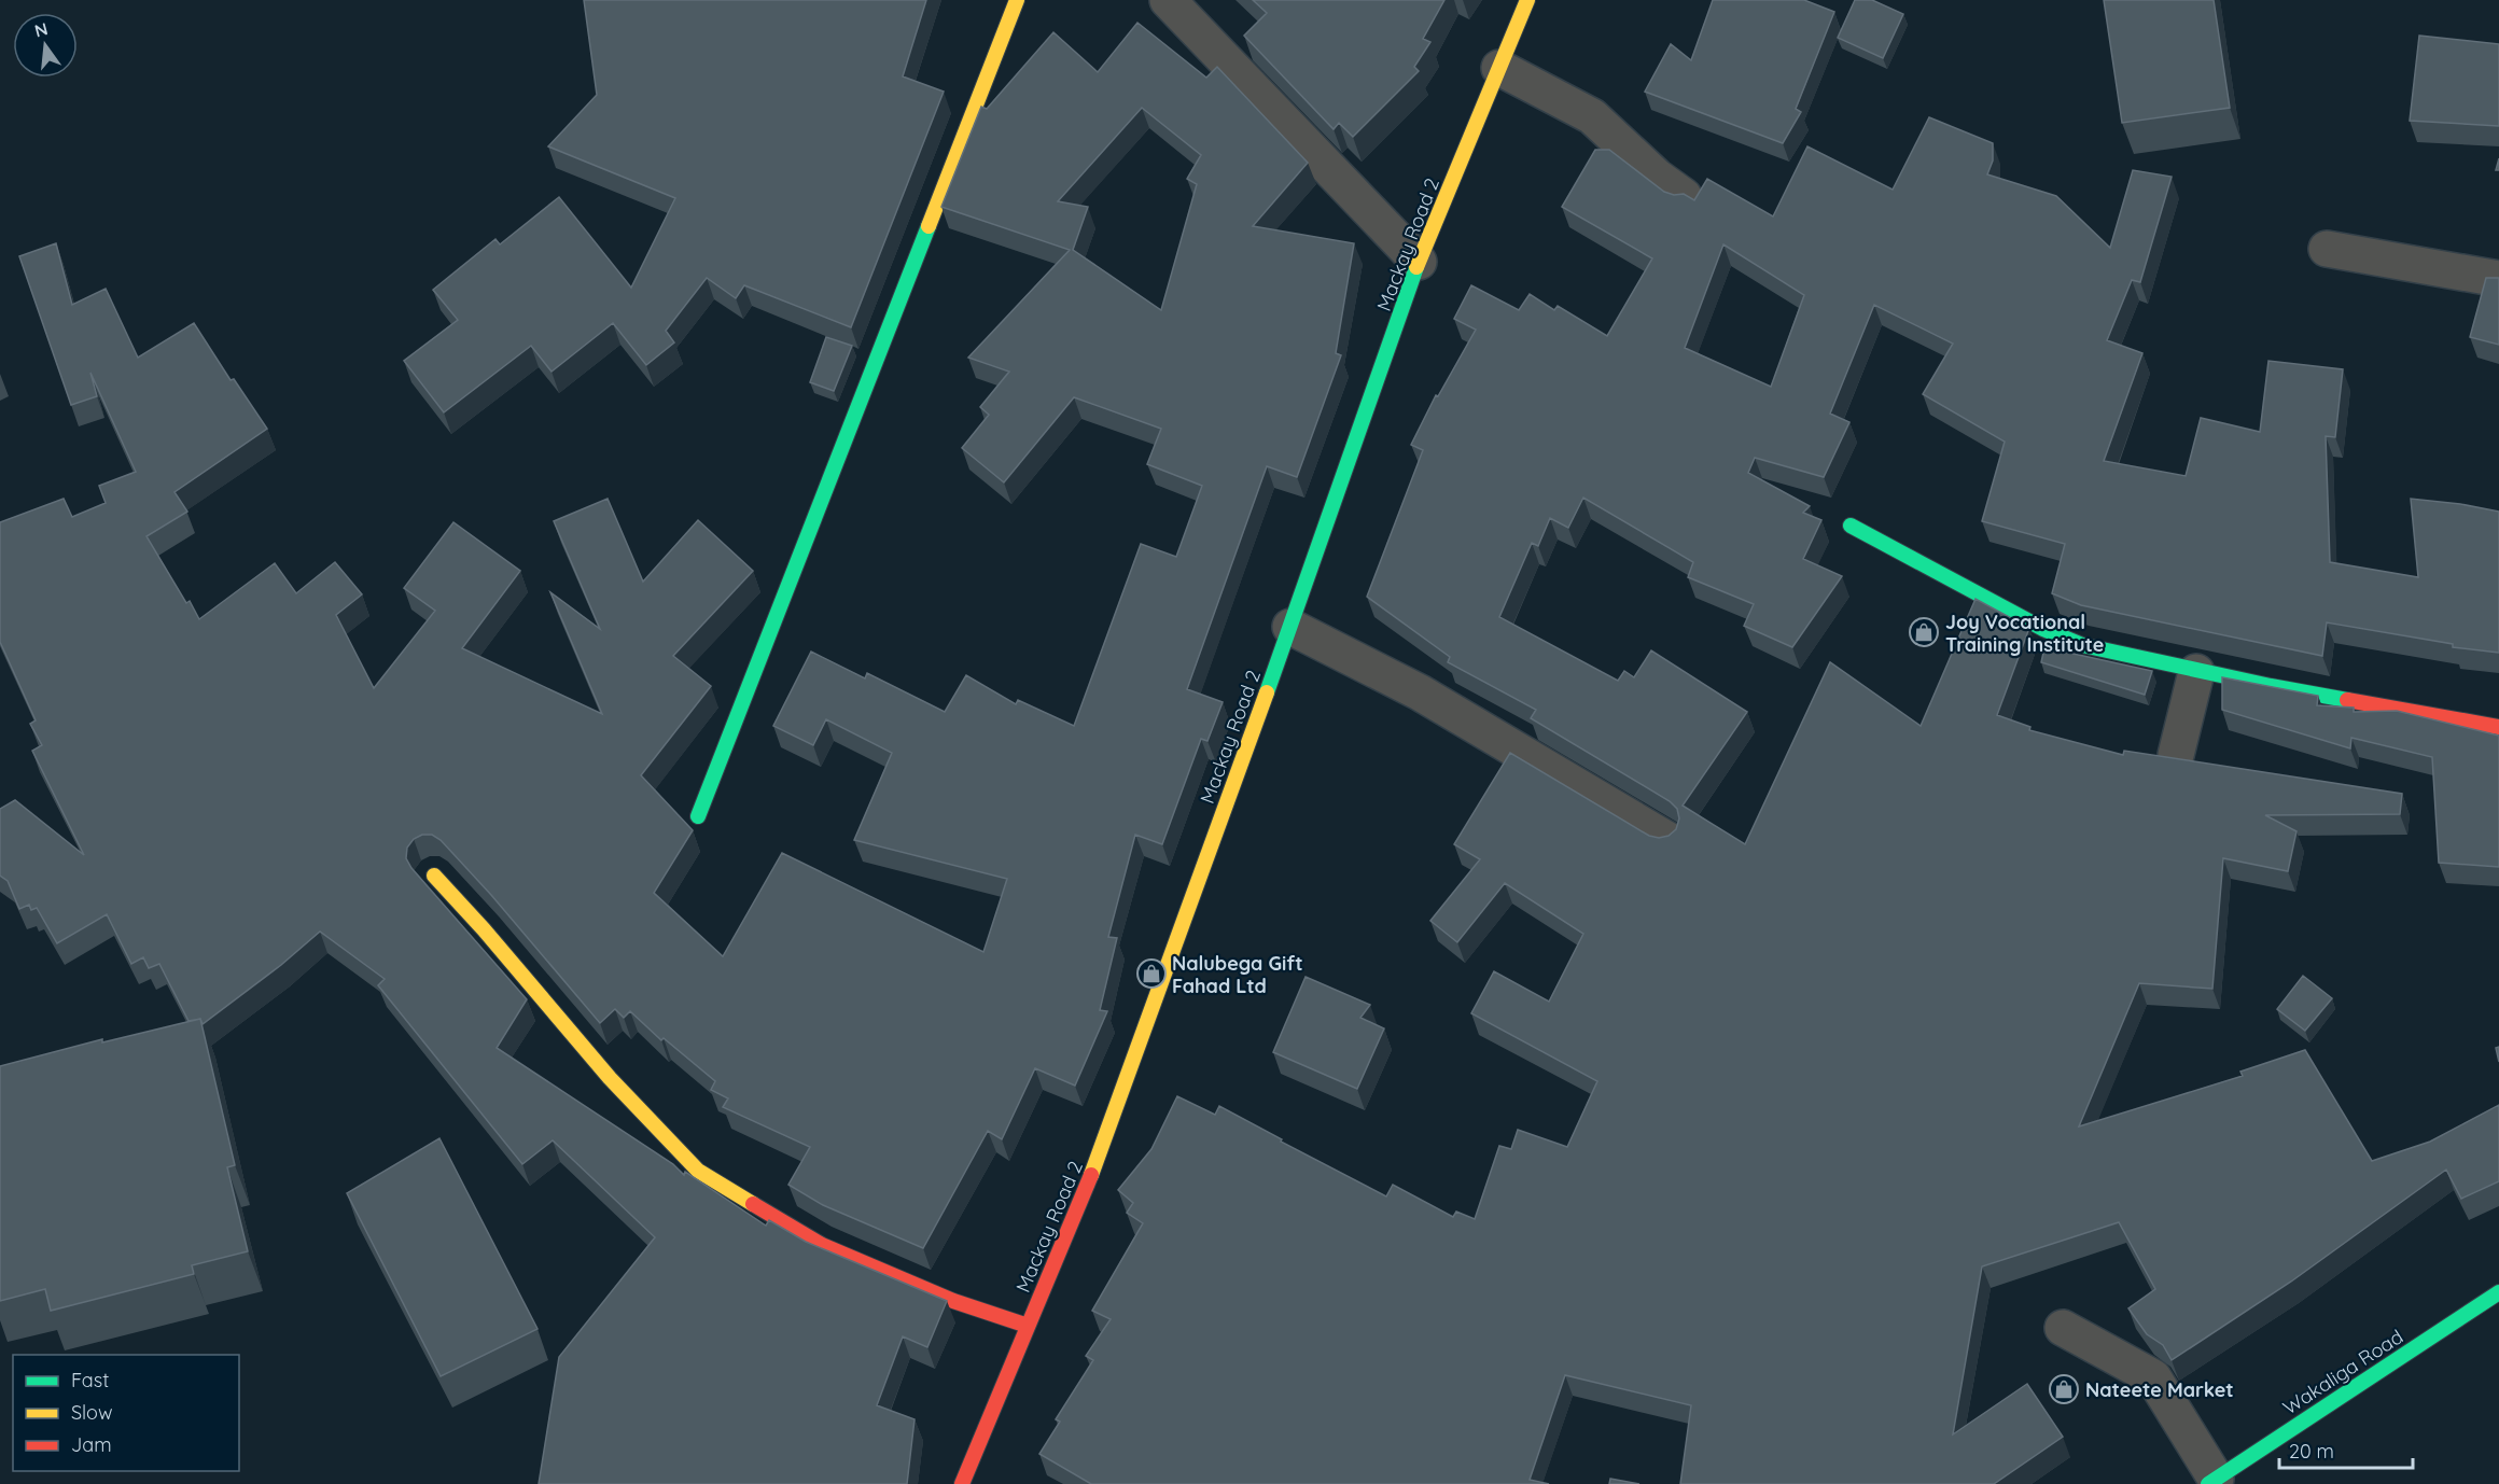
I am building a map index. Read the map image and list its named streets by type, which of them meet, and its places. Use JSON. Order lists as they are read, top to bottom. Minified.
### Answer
{"streets":{"street":["Mackay Road 2","Wakaliga Road"]},"places":{"shop":["Joy Vocational Training Institute","Nalubega Gift Fahad Ltd","Nateete Market"]},"legend":["Fast","Slow","Jam"],"scale_bar":"20 m","north":"top"}
